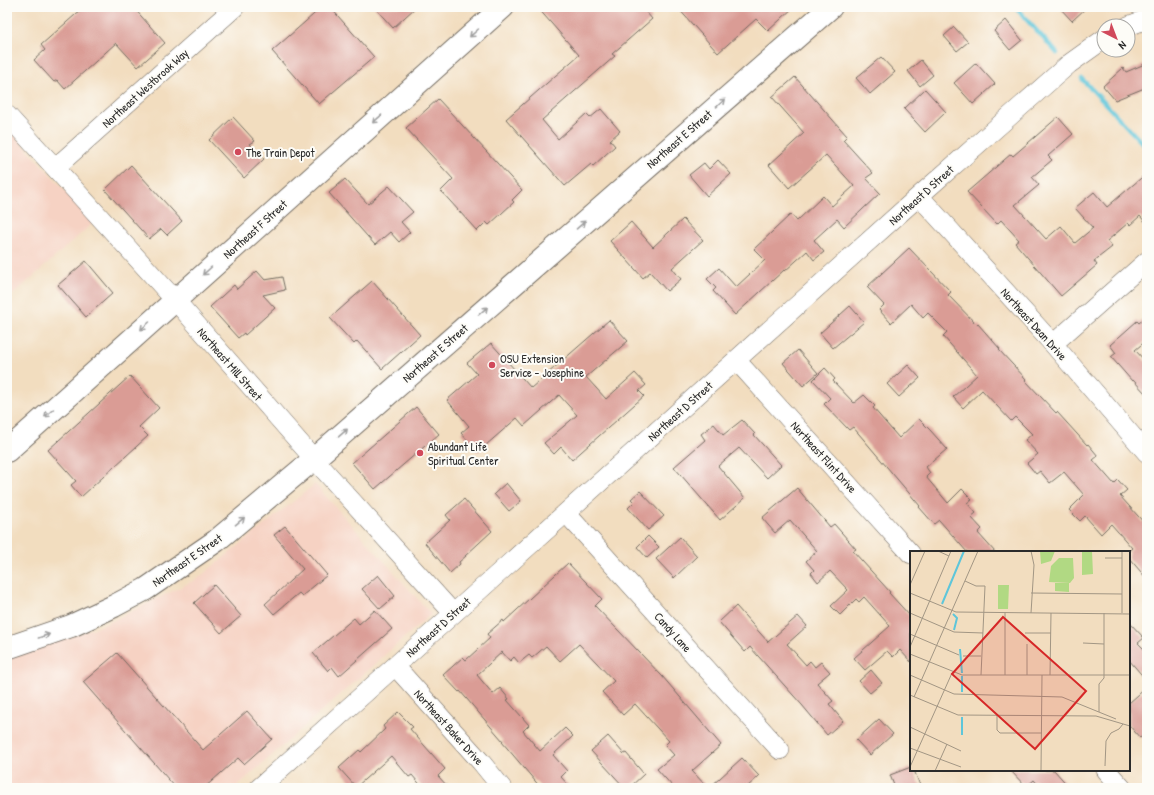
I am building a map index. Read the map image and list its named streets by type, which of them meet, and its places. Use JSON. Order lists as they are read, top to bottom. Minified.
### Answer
{"streets":{"main road":["Northeast E Street","Northeast F Street"],"street":["Northeast Westbrook Way","Northeast D Street","Northeast Dean Drive","Northeast Mill Street","Northeast Flint Drive","Candy Lane","Northeast Baker Drive"]},"crossings":[["Northeast Westbrook Way","Northeast Mill Street"],["Northeast E Street","Northeast Mill Street"],["Northeast D Street","Northeast Dean Drive"],["Northeast D Street","Northeast Mill Street"],["Northeast D Street","Northeast Flint Drive"],["Northeast D Street","Candy Lane"],["Northeast D Street","Northeast Baker Drive"],["Northeast F Street","Northeast Mill Street"]],"one_way":["Northeast E Street","Northeast F Street"],"places":["The Train Depot","OSU Extension Service - Josephine","Abundant Life Spiritual Center"],"north":"bottom right"}
